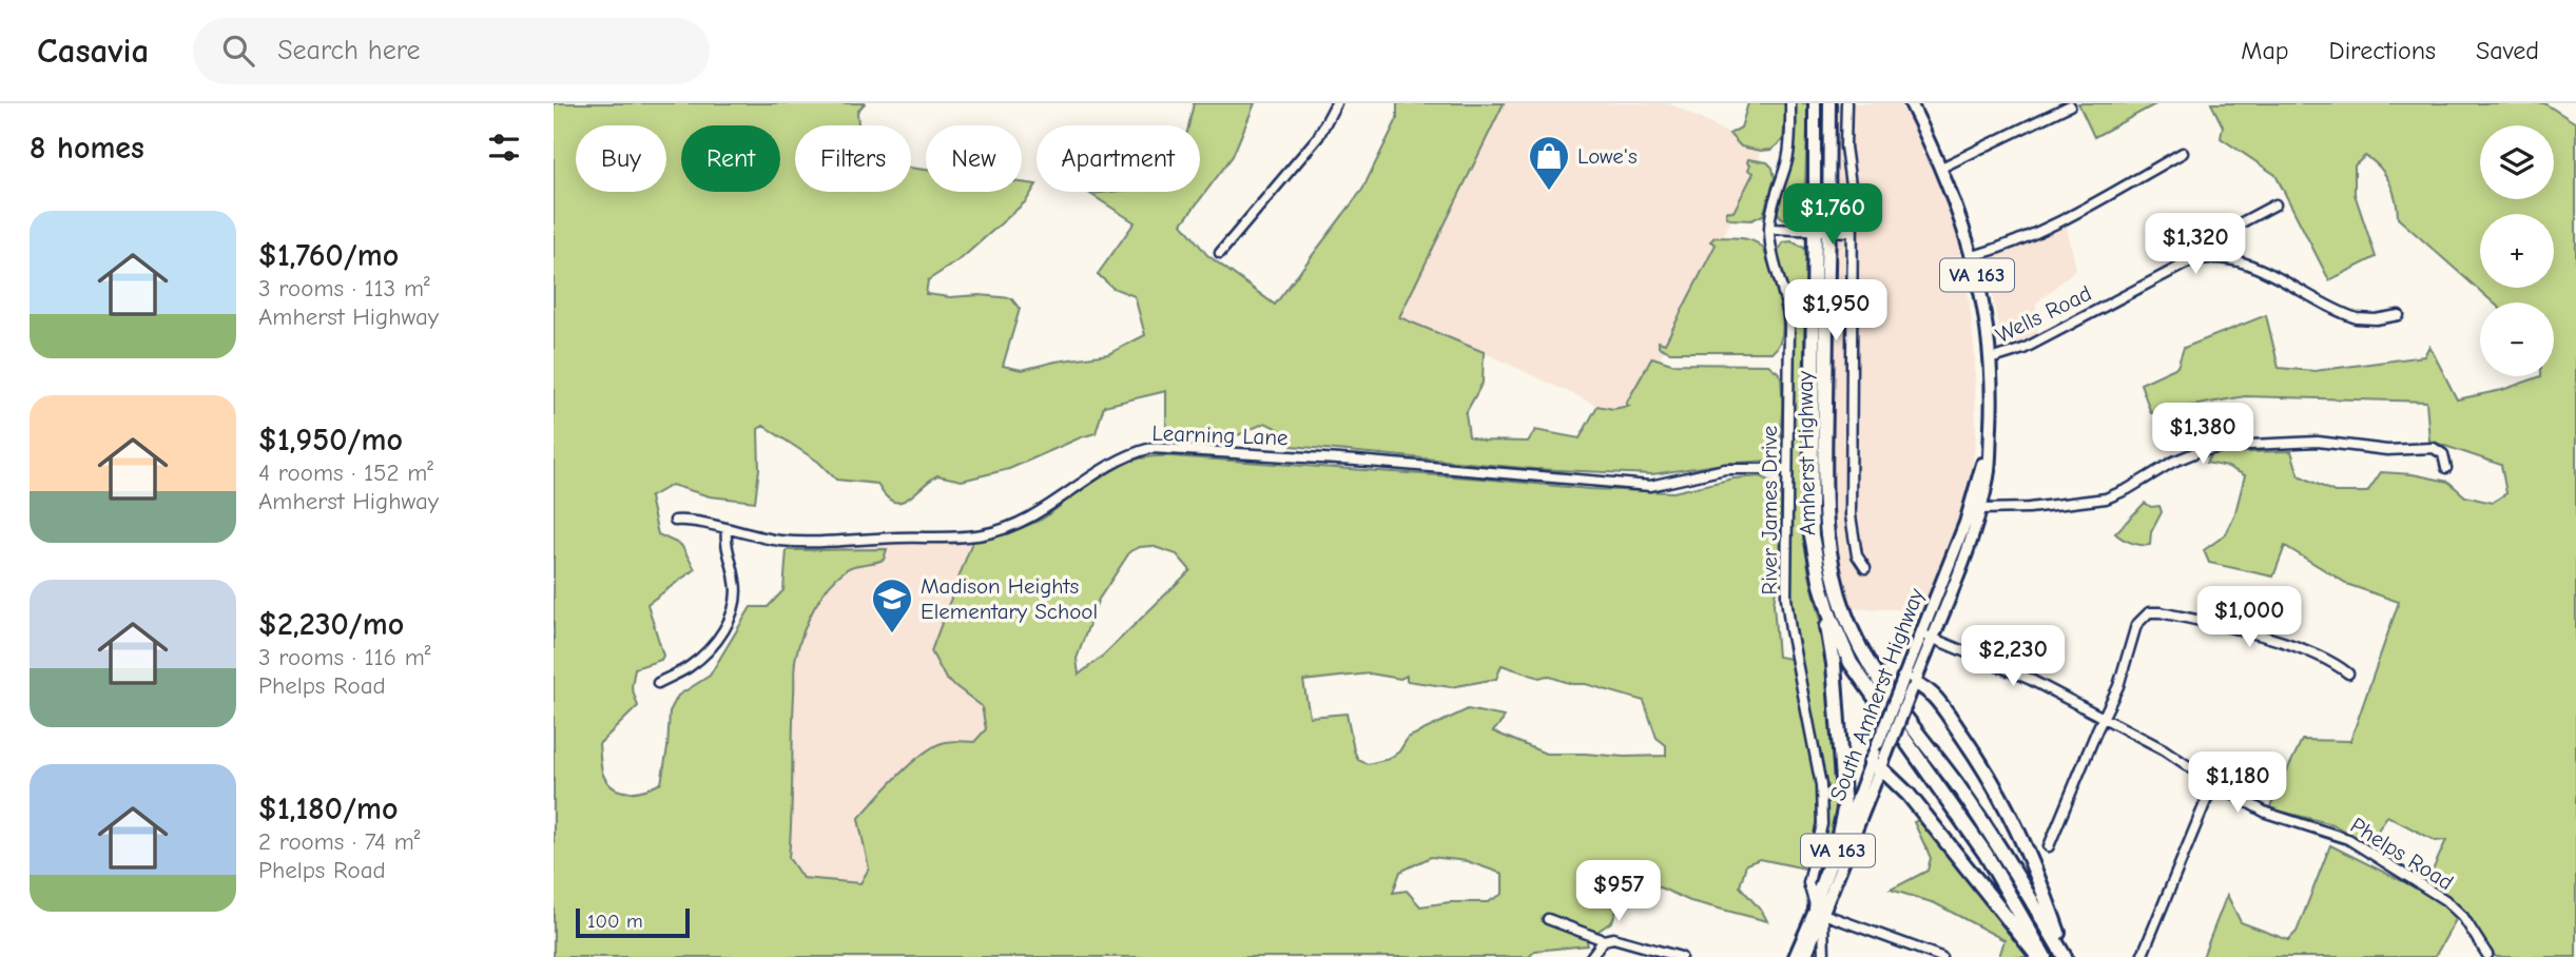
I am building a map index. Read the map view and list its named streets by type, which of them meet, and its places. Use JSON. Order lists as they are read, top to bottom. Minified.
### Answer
{"streets":{"highway":["Amherst Highway"],"main road":["VA 163","South Amherst Highway"],"street":["Wells Road","Learning Lane","River James Drive","Phelps Road"]},"crossings":[["Wells Road","South Amherst Highway"],["Learning Lane","River James Drive"],["River James Drive","South Amherst Highway"],["South Amherst Highway","Phelps Road"]],"places":{"shop":["Lowe's"],"school or university":["Madison Heights Elementary School"]},"scale_bar":"100 m","page":{"header":"Casavia","search":"Search here","nav":["Map","Directions","Saved"],"heading":"8 homes","map_buttons":["+","−"],"chip":["Buy","Rent","Filters","New","Apartment"],"price":["$1,760","$1,320","$1,950","$1,380","$1,000","$2,230","$1,180","$957"],"list":[{"name":"$1,760/mo","note":"3 rooms · 113 m² · Amherst Highway"},{"name":"$1,950/mo","note":"4 rooms · 152 m² · Amherst Highway"},{"name":"$2,230/mo","note":"3 rooms · 116 m² · Phelps Road"},{"name":"$1,180/mo","note":"2 rooms · 74 m² · Phelps Road"}],"scale":"100 m"}}
